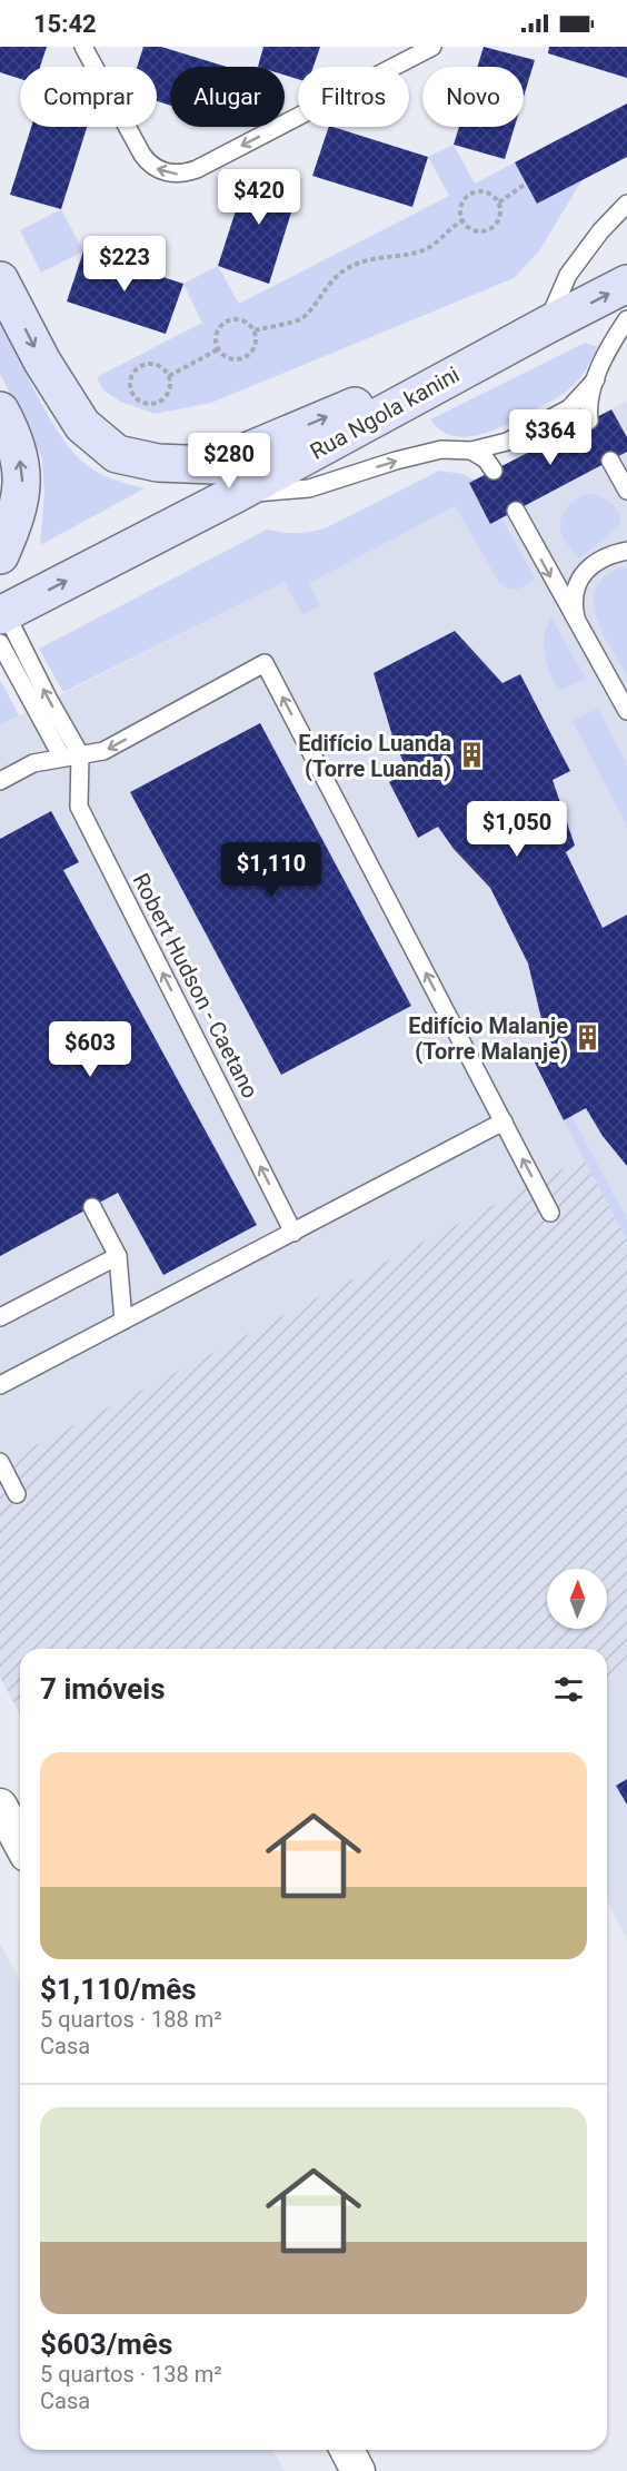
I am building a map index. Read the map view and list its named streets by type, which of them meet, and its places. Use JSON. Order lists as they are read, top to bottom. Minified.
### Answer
{"streets":{"street":["Rua Ngola kanini"],"lane":["Robert Hudson - Caetano"]},"one_way":["Rua Ngola kanini","Robert Hudson - Caetano"],"places":{"building":["Edifício Luanda (Torre Luanda)","Edifício Malanje (Torre Malanje)"]},"north":"top","page":{"status":"15:42","chip":["Comprar","Alugar","Filtros","Novo"],"price":["$420","$223","$364","$280","$1,050","$1,110","$603"],"heading":"7 imóveis","list":[{"name":"$1,110/mês","note":"5 quartos · 188 m² · Casa"},{"name":"$603/mês","note":"5 quartos · 138 m² · Casa"}]}}
